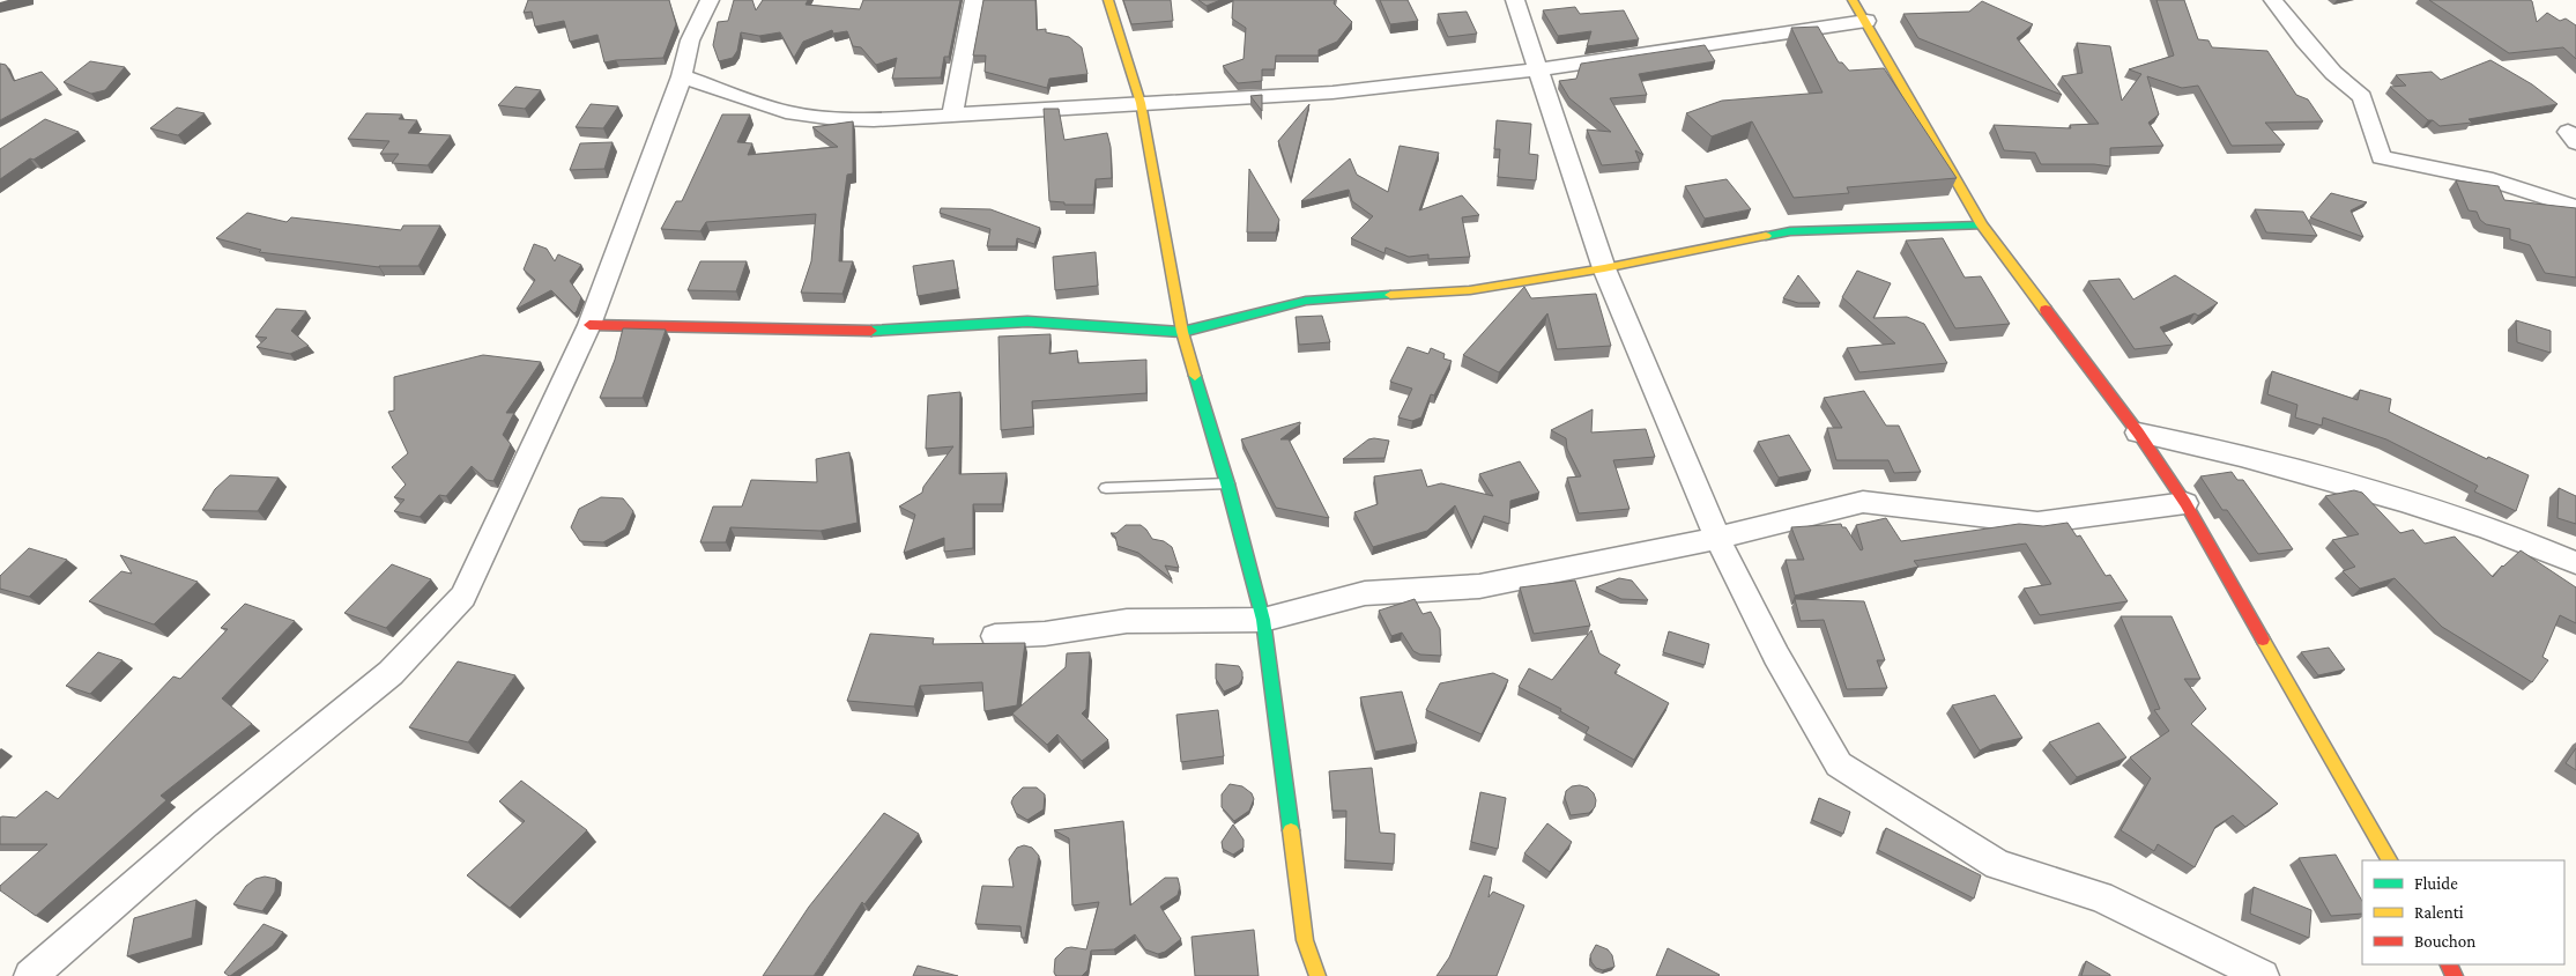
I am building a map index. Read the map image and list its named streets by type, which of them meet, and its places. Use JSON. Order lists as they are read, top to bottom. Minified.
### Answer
{"legend":["Fluide","Ralenti","Bouchon"]}
